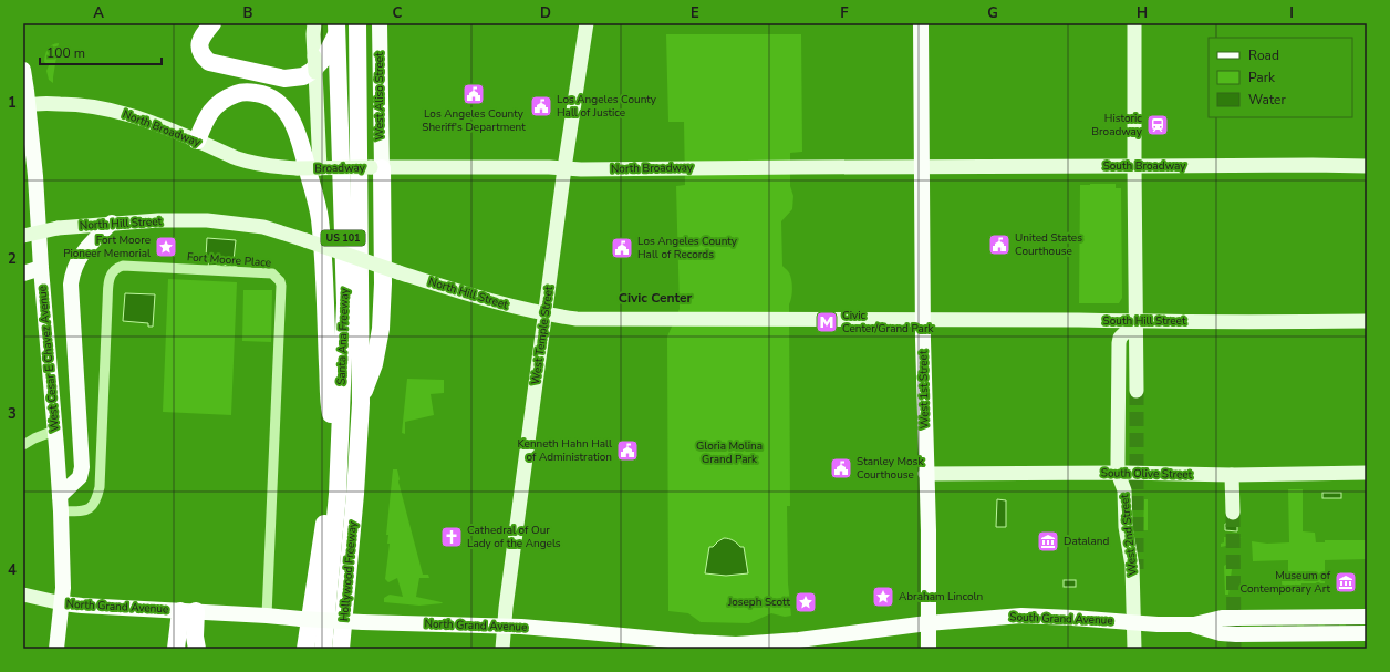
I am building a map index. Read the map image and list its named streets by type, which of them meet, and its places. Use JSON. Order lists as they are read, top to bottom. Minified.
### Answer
{"streets":{"highway":["US 101","Santa Ana Freeway","Hollywood Freeway"],"main road":["West Aliso Street","North Broadway","South Broadway","Broadway","North Hill Street","South Hill Street","West Temple Street","West Cesar E Chavez Avenue","West 1st Street","South Olive Street","West 2nd Street","North Grand Avenue","South Grand Avenue"],"street":["Fort Moore Place"]},"crossings":[["West Aliso Street","North Broadway"],["West Aliso Street","Broadway"],["North Broadway","South Broadway"],["North Broadway","Broadway"],["North Broadway","West Temple Street"],["North Broadway","West Cesar E Chavez Avenue"],["North Broadway","West 1st Street"],["South Broadway","West 1st Street"],["North Hill Street","South Hill Street"],["North Hill Street","West Temple Street"],["North Hill Street","West 1st Street"],["Fort Moore Place","West Cesar E Chavez Avenue"],["Fort Moore Place","North Grand Avenue"],["South Hill Street","West 1st Street"],["South Hill Street","West 2nd Street"],["West Temple Street","North Grand Avenue"],["Santa Ana Freeway","Hollywood Freeway"],["West Cesar E Chavez Avenue","North Grand Avenue"],["West 1st Street","South Olive Street"],["West 1st Street","North Grand Avenue"],["West 1st Street","South Grand Avenue"],["South Olive Street","West 2nd Street"],["West 2nd Street","South Grand Avenue"],["North Grand Avenue","South Grand Avenue"]],"districts":["Civic Center"],"parks":["Gloria Molina Grand Park"],"places":{"public building":["Los Angeles County Sheriff's Department","Los Angeles County Hall of Justice","United States Courthouse","Los Angeles County Hall of Records","Kenneth Hahn Hall of Administration","Stanley Mosk Courthouse"],"station":["Historic Broadway"],"place":["Fort Moore Pioneer Memorial","Abraham Lincoln","Joseph Scott"],"metro station":["Civic Center/Grand Park"],"church":["Cathedral of Our Lady of the Angels"],"museum":["Dataland","Museum of Contemporary Art"]},"legend":["Road","Park","Water"],"scale_bar":"100 m","grid":{"columns":["A","B","C","D","E","F","G","H","I"],"rows":["1","2","3","4"]}}
